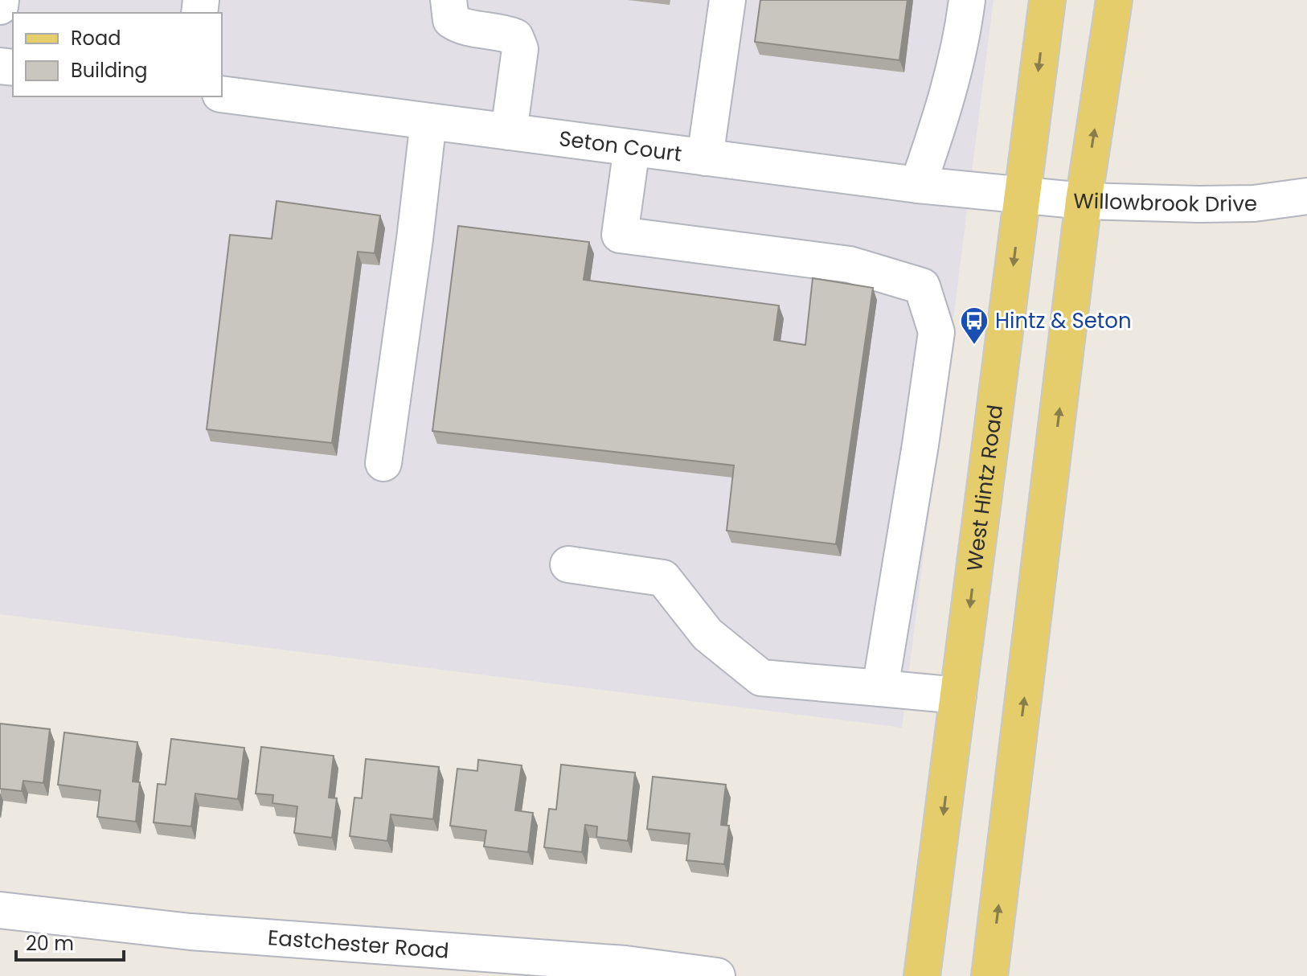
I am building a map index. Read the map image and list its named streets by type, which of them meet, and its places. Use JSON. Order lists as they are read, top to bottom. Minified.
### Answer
{"streets":{"main road":["West Hintz Road"],"street":["Seton Court","Willowbrook Drive","Eastchester Road"]},"crossings":[["Seton Court","Willowbrook Drive"],["Seton Court","West Hintz Road"],["Willowbrook Drive","West Hintz Road"]],"places":{"bus stop":["Hintz & Seton"]},"legend":["Road","Building"],"scale_bar":"20 m"}
